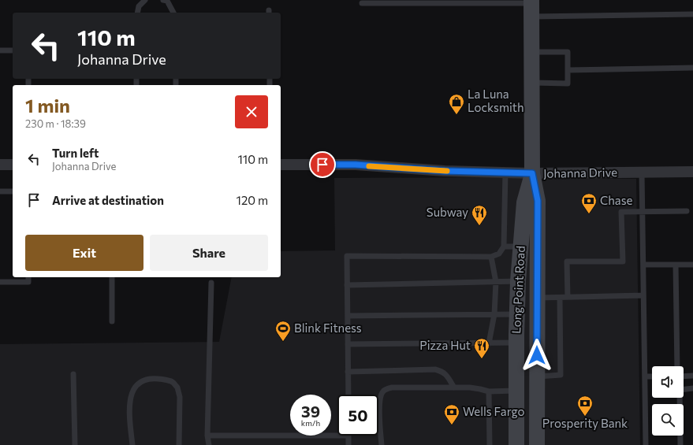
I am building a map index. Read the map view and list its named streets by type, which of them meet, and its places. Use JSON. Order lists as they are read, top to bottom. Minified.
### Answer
{"streets":{"main road":["Long Point Road"],"street":["Johanna Drive"]},"crossings":[["Johanna Drive","Long Point Road"]],"places":{"shop":["La Luna Locksmith"],"bank":["Chase","Prosperity Bank","Wells Fargo"],"restaurant":["Subway","Pizza Hut"],"sports":["Blink Fitness"]},"page":{"turn":["110 m","Johanna Drive"],"heading":["1 min","230 m · 18:39"],"list":[{"name":"Turn left","note":"Johanna Drive","value":"110 m"},{"name":"Arrive at destination","value":"120 m"}],"buttons":["Exit","Share"],"speed":"39 km/h","limit":"50"}}
